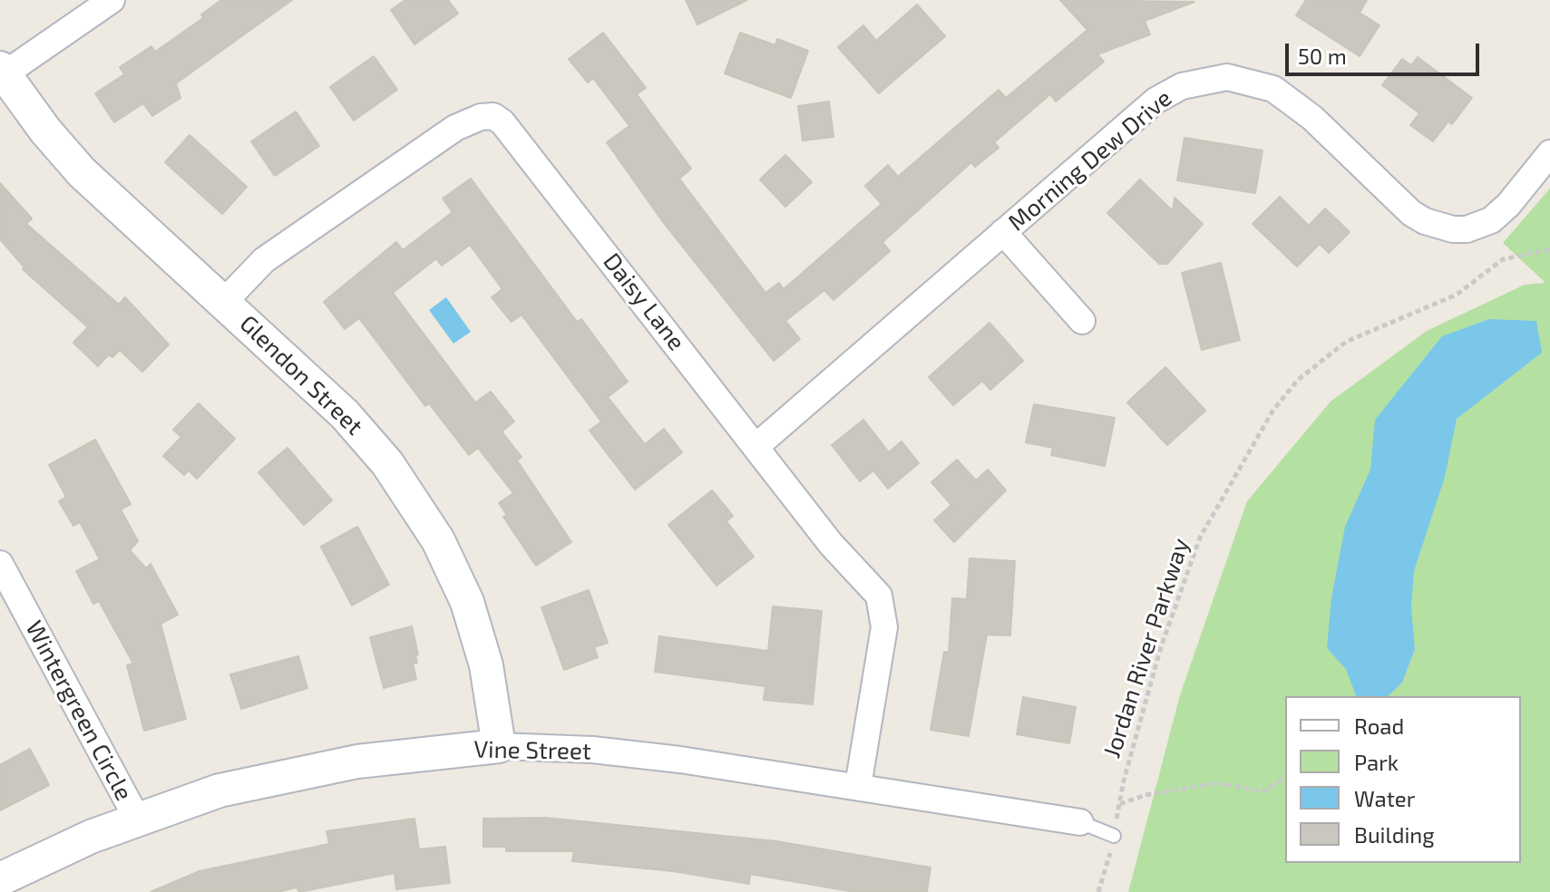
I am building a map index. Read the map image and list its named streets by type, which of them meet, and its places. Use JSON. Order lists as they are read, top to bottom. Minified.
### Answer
{"streets":{"street":["Morning Dew Drive","Daisy Lane","Glendon Street","Wintergreen Circle","Vine Street"],"path":["Jordan River Parkway"]},"crossings":[["Morning Dew Drive","Daisy Lane"],["Daisy Lane","Glendon Street"],["Daisy Lane","Vine Street"],["Glendon Street","Vine Street"],["Wintergreen Circle","Vine Street"]],"legend":["Road","Park","Water","Building"],"scale_bar":"50 m"}
